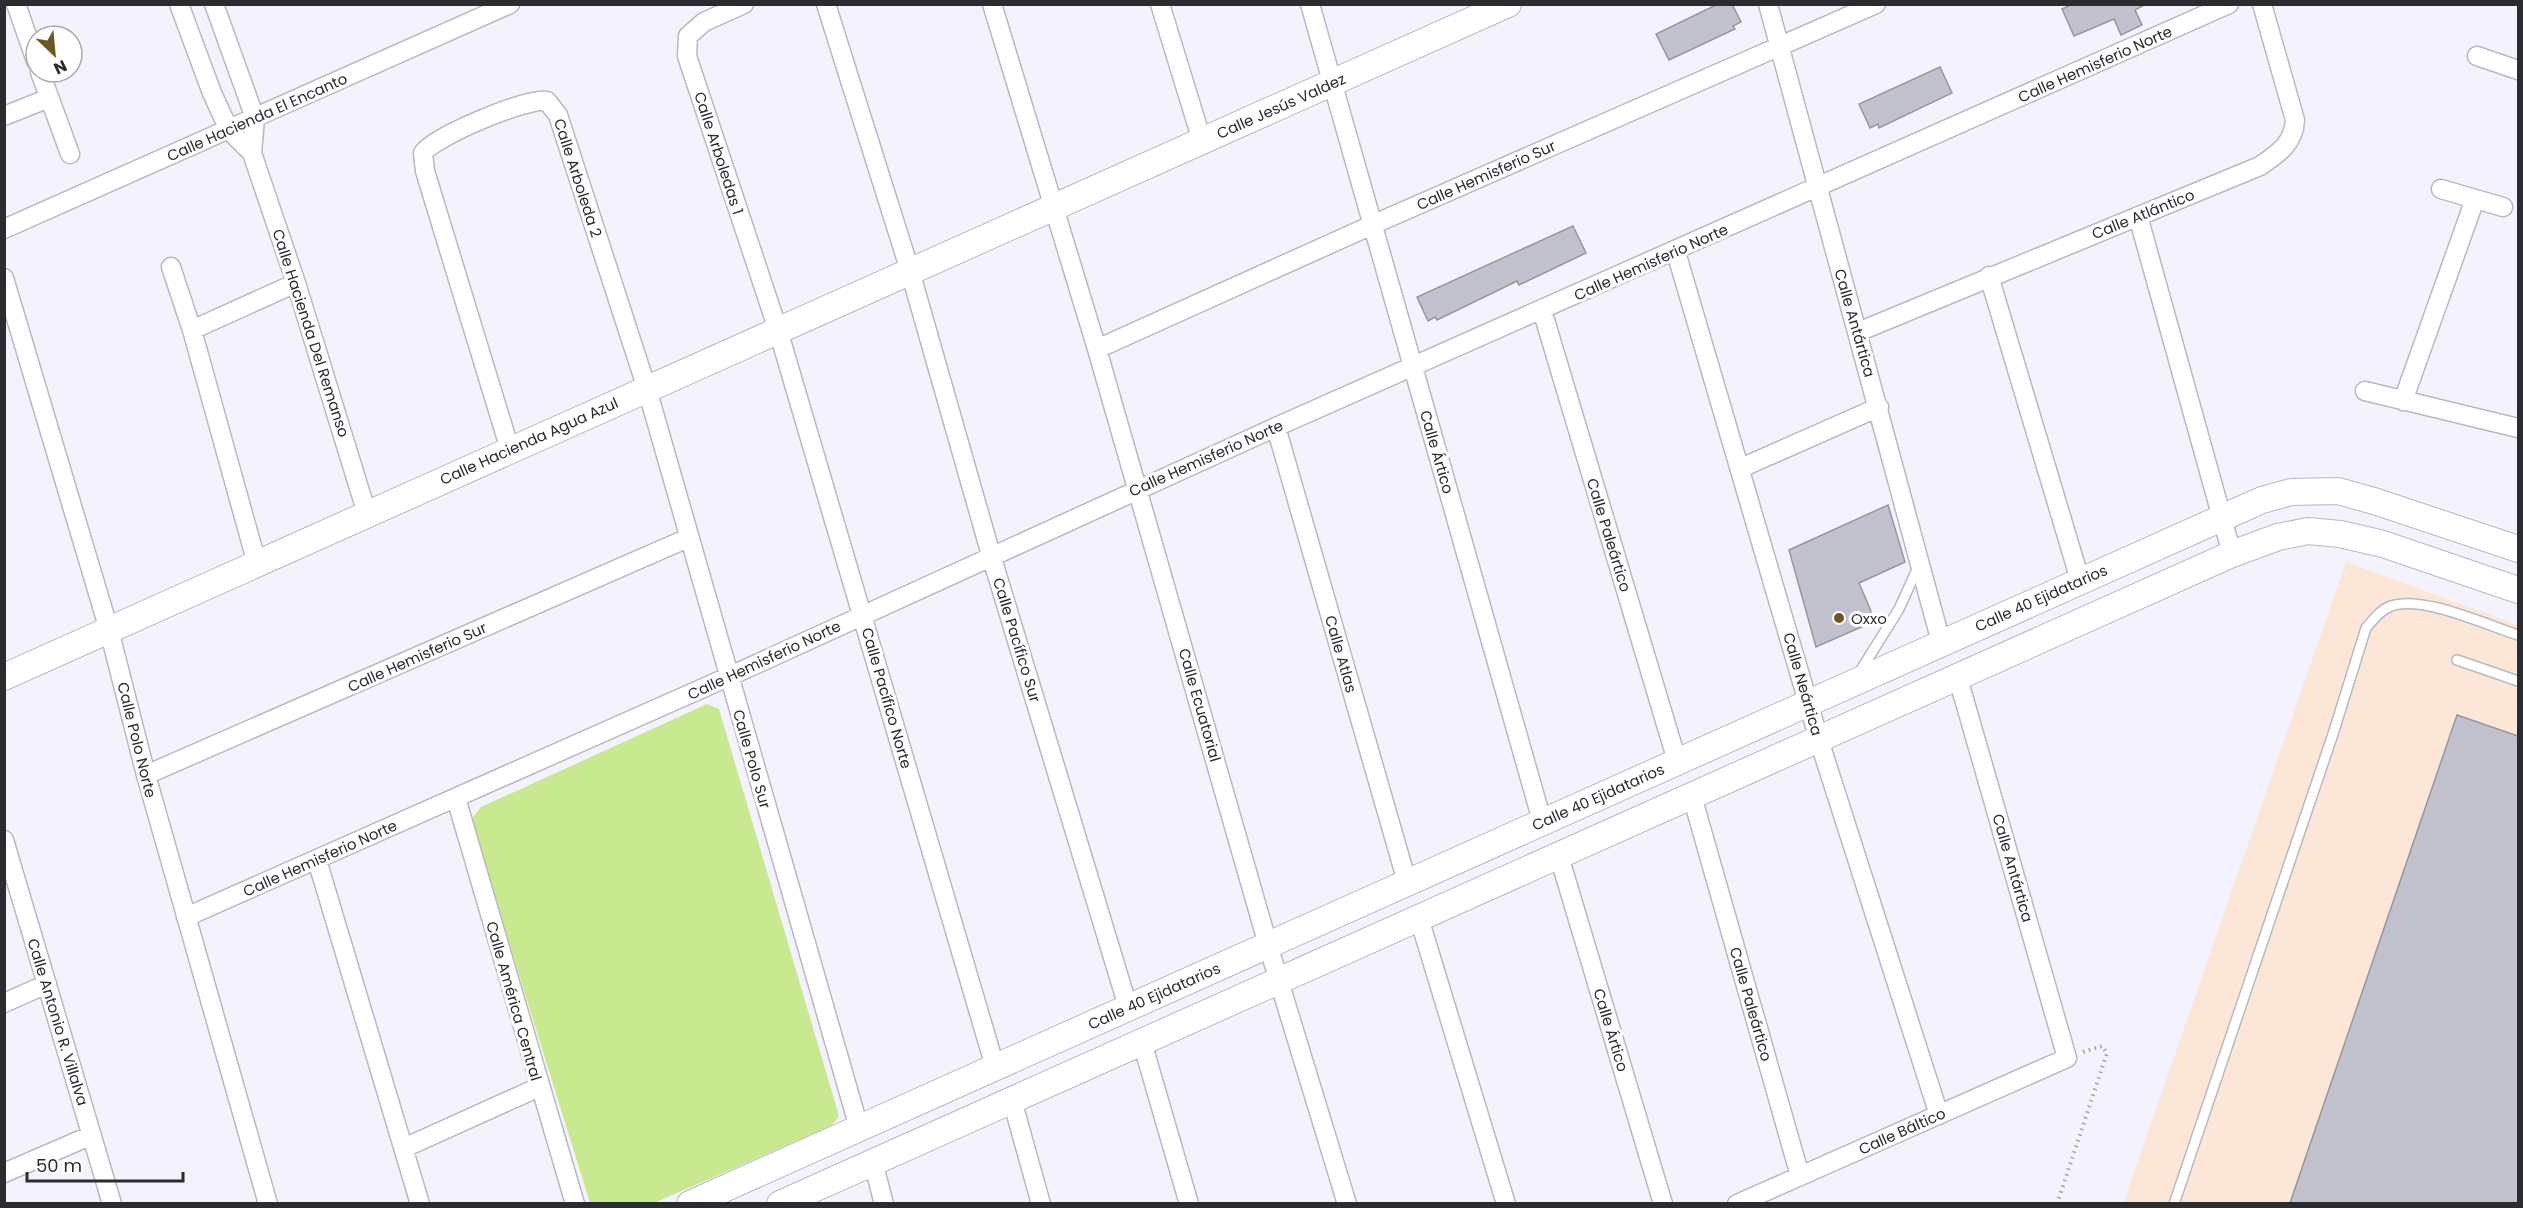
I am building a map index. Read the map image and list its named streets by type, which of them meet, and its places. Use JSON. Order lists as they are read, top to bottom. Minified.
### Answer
{"streets":{"main road":["Calle Jesús Valdez","Calle Hacienda Agua Azul","Calle 40 Ejidatarios"],"street":["Calle Hemisferio Norte","Calle Hacienda El Encanto","Calle Arboledas 1","Calle Hemisferio Sur","Calle Arboleda 2","Calle Atlántico","Calle Antártica","Calle Hacienda Del Remanso","Calle Ártico","Calle Paleártico","Calle Pacífico Sur","Calle Atlas","Calle Neártica","Calle Pacífico Norte","Calle Ecuatorial","Calle Polo Norte","Calle Polo Sur","Calle América Central","Calle Antonio R. Villalva","Calle Báltico"]},"crossings":[["Calle Hemisferio Norte","Calle Antártica"],["Calle Hemisferio Norte","Calle Ártico"],["Calle Hemisferio Norte","Calle Paleártico"],["Calle Hemisferio Norte","Calle Pacífico Sur"],["Calle Hemisferio Norte","Calle Atlas"],["Calle Hemisferio Norte","Calle Neártica"],["Calle Hemisferio Norte","Calle Pacífico Norte"],["Calle Hemisferio Norte","Calle Ecuatorial"],["Calle Hemisferio Norte","Calle Polo Norte"],["Calle Hemisferio Norte","Calle Polo Sur"],["Calle Hemisferio Norte","Calle América Central"],["Calle Jesús Valdez","Calle Hacienda Agua Azul"],["Calle Jesús Valdez","Calle Ártico"],["Calle Jesús Valdez","Calle Ecuatorial"],["Calle Hacienda El Encanto","Calle Hacienda Del Remanso"],["Calle Arboledas 1","Calle Hacienda Agua Azul"],["Calle Arboledas 1","Calle Pacífico Norte"],["Calle Hemisferio Sur","Calle Antártica"],["Calle Hemisferio Sur","Calle Ártico"],["Calle Hemisferio Sur","Calle Ecuatorial"],["Calle Hemisferio Sur","Calle Polo Norte"],["Calle Hemisferio Sur","Calle Polo Sur"],["Calle Arboleda 2","Calle Hacienda Agua Azul"],["Calle Arboleda 2","Calle Polo Sur"],["Calle Atlántico","Calle Antártica"],["Calle Antártica","Calle 40 Ejidatarios"],["Calle Antártica","Calle Báltico"],["Calle Hacienda Del Remanso","Calle Hacienda Agua Azul"],["Calle Hacienda Agua Azul","Calle Pacífico Sur"],["Calle Hacienda Agua Azul","Calle Pacífico Norte"],["Calle Hacienda Agua Azul","Calle Ecuatorial"],["Calle Hacienda Agua Azul","Calle Polo Norte"],["Calle Hacienda Agua Azul","Calle Polo Sur"],["Calle Ártico","Calle 40 Ejidatarios"],["Calle Paleártico","Calle 40 Ejidatarios"],["Calle Paleártico","Calle Báltico"],["Calle 40 Ejidatarios","Calle Pacífico Sur"],["Calle 40 Ejidatarios","Calle Atlas"],["Calle 40 Ejidatarios","Calle Neártica"],["Calle 40 Ejidatarios","Calle Pacífico Norte"],["Calle 40 Ejidatarios","Calle Ecuatorial"],["Calle 40 Ejidatarios","Calle Polo Sur"],["Calle Neártica","Calle Báltico"]],"places":["Oxxo"],"scale_bar":"50 m","north":"bottom right"}
